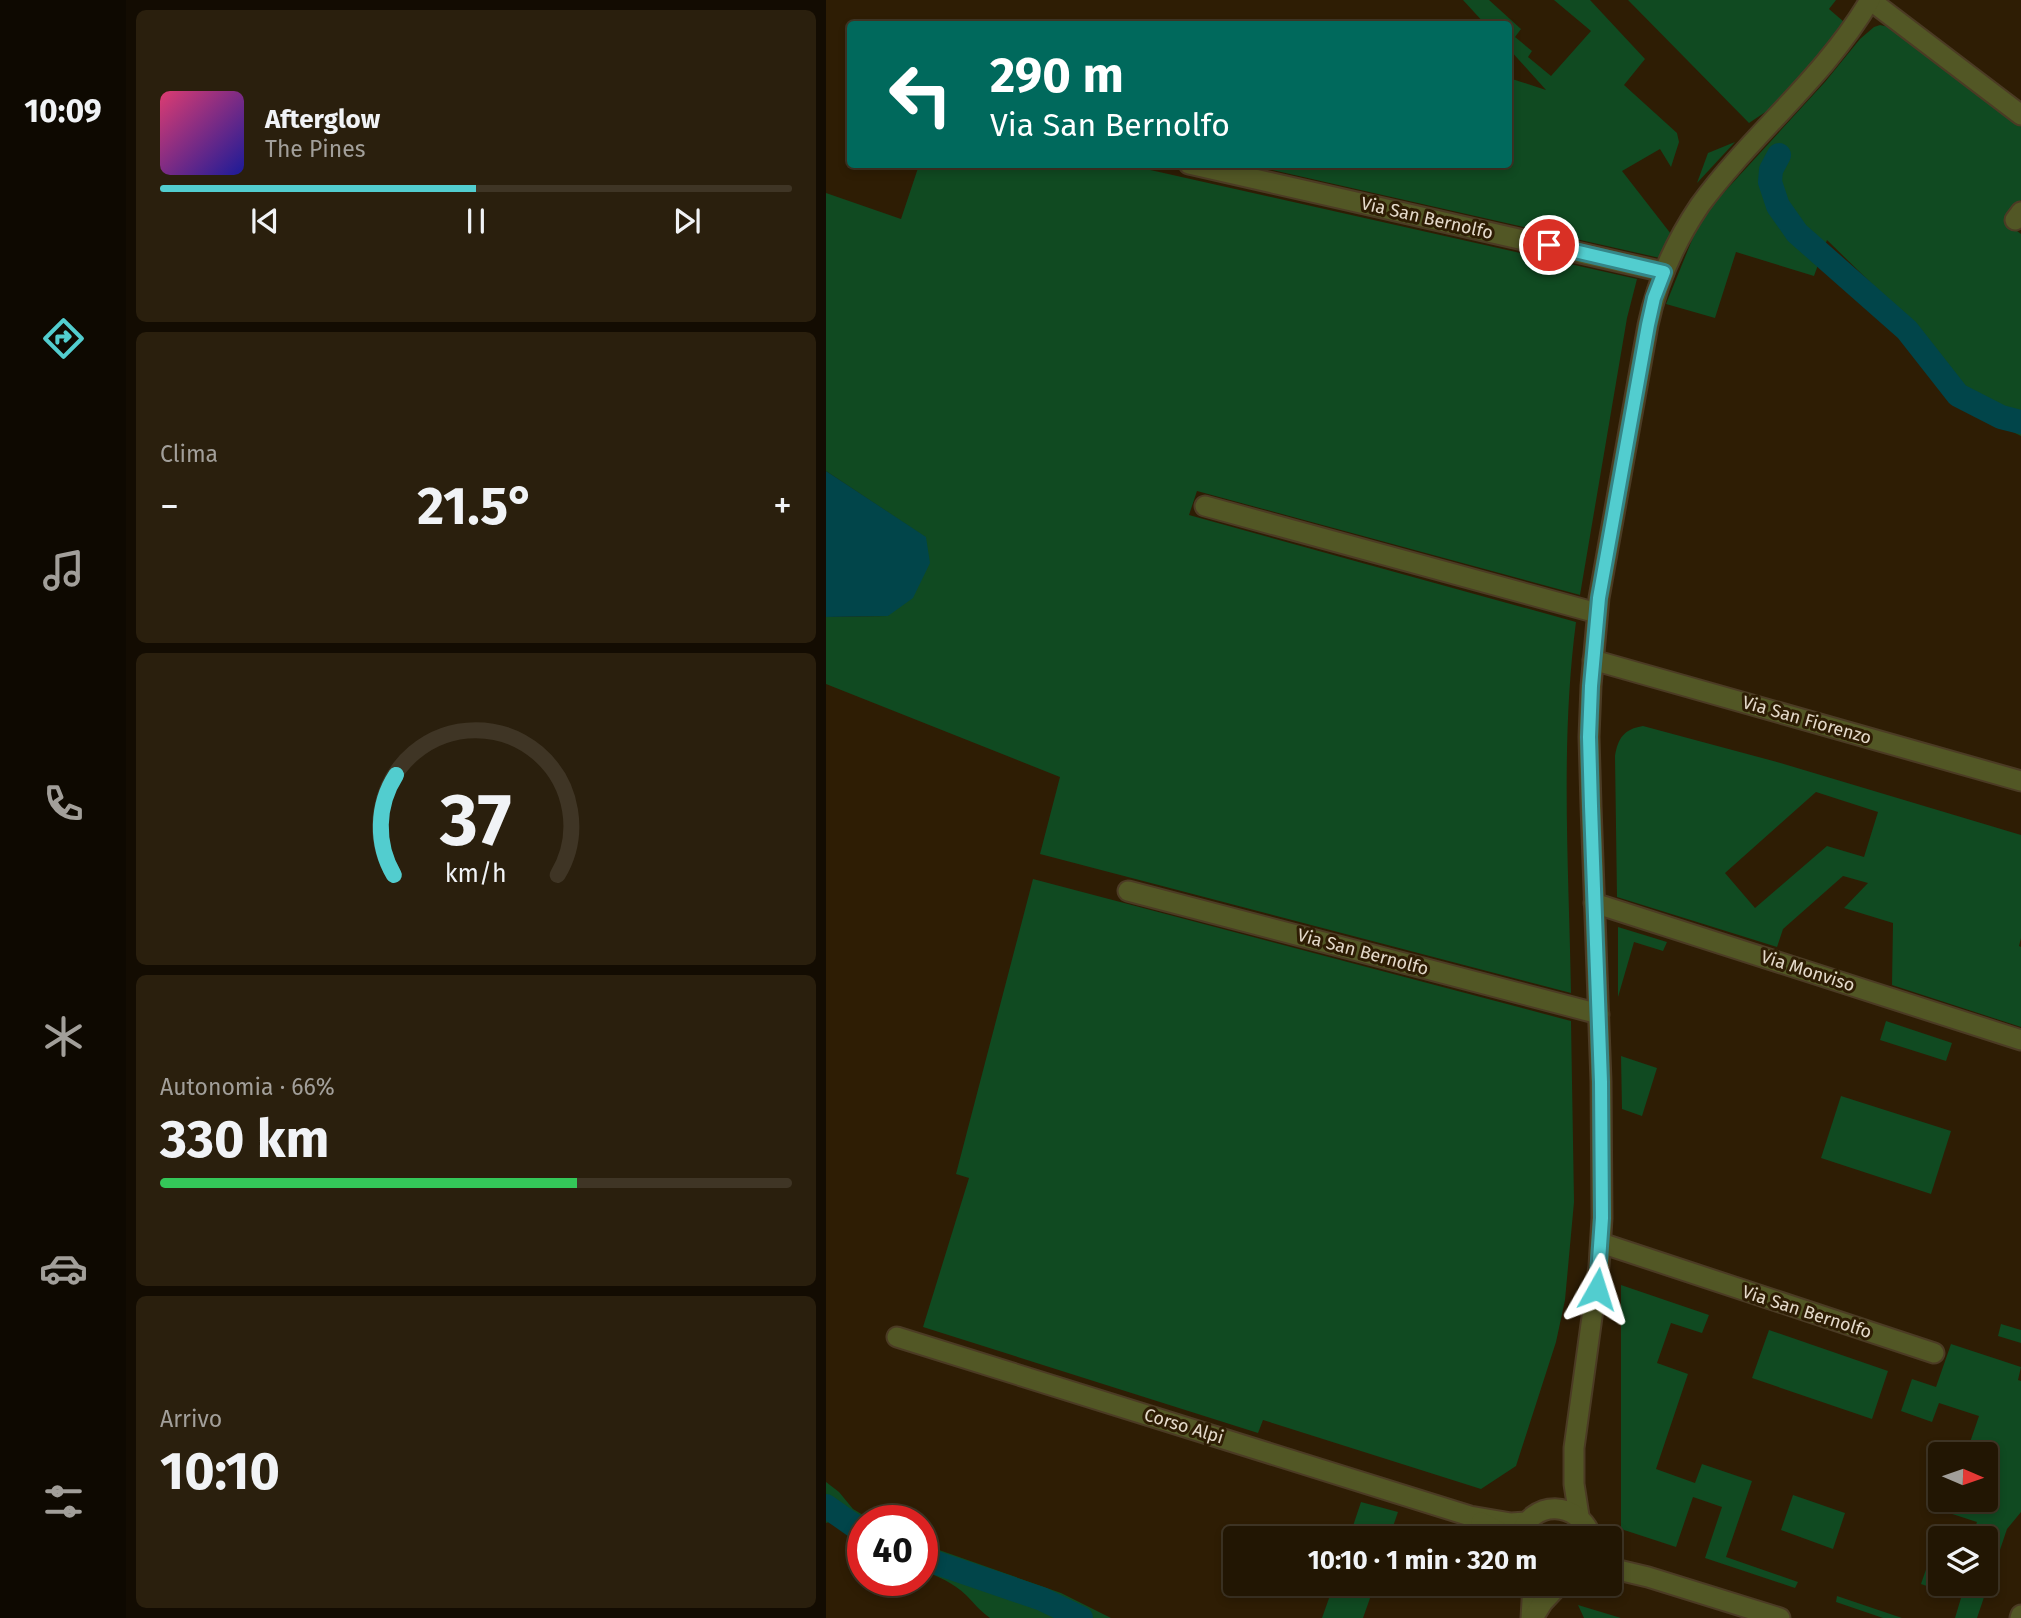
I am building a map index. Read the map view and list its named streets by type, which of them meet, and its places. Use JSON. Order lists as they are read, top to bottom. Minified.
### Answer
{"streets":{"street":["Via San Bernolfo","Via San Fiorenzo","Via Monviso","Corso Alpi"]},"north":"right","page":{"tabs":"10:09","turn":["290 m","Via San Bernolfo"],"song":["Afterglow","The Pines"],"tile":["Clima",["Autonomia · 66%","330 km"],["Arrivo","10:10"]],"heat":["−","21.5°","+"],"limit":"40","trip":"10:10 · 1 min · 320 m","gauge":["37","km/h"]}}
